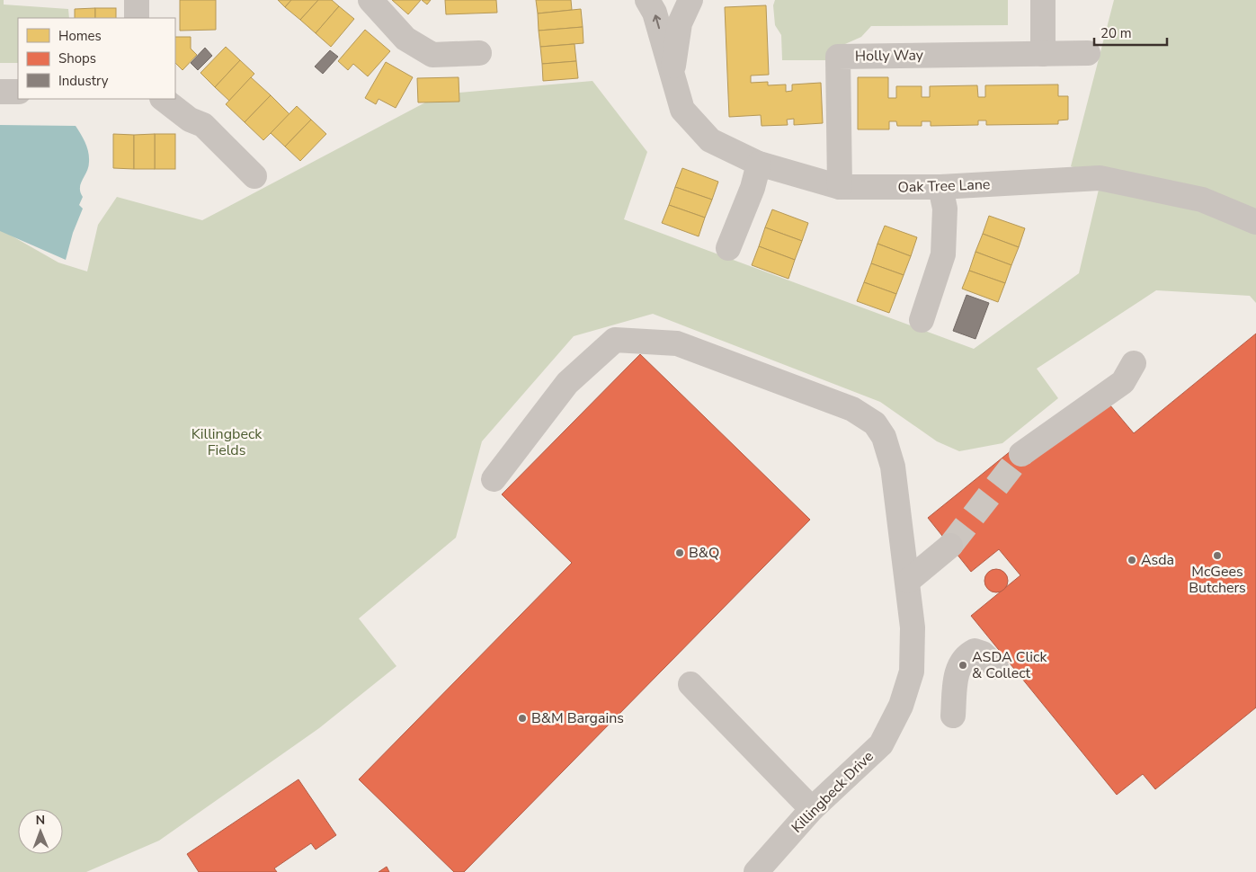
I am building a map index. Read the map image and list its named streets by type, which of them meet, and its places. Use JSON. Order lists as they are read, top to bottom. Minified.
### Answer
{"streets":{"street":["Holly Way","Oak Tree Lane","Killingbeck Drive"]},"crossings":[["Holly Way","Oak Tree Lane"]],"parks":["Killingbeck Fields"],"places":["B&Q","McGees Butchers","Asda","ASDA Click & Collect","B&M Bargains"],"legend":["Homes","Shops","Industry"],"scale_bar":"20 m","north":"top"}
